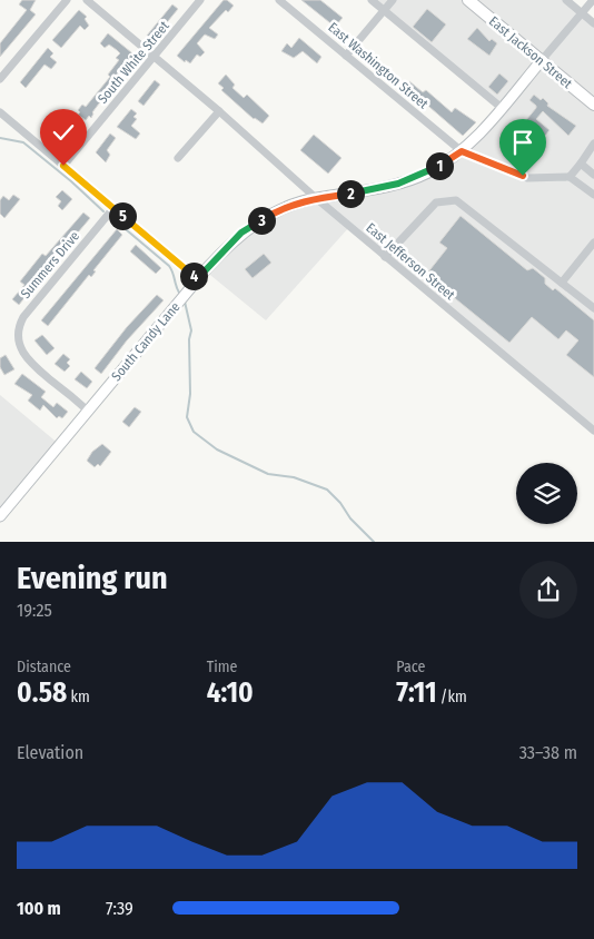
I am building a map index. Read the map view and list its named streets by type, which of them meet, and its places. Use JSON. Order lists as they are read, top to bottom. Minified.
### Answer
{"streets":{"highway":["East Jackson Street"],"main road":["South Candy Lane"],"street":["South White Street","East Washington Street","East Jefferson Street","Summers Drive"]},"crossings":[["East Jackson Street","South Candy Lane"],["South White Street","East Jefferson Street"],["East Washington Street","South Candy Lane"],["East Jefferson Street","South Candy Lane"],["Summers Drive","South Candy Lane"]],"page":{"pins":["1","2","5","3","4"],"heading":["Evening run","19:25"],"stats":[["Distance","0.58 km"],["Time","4:10"],["Pace","7:11 /km"]],"chart":["Elevation","33–38 m"],"list":[{"name":"100 m","note":"7:39"}]}}
